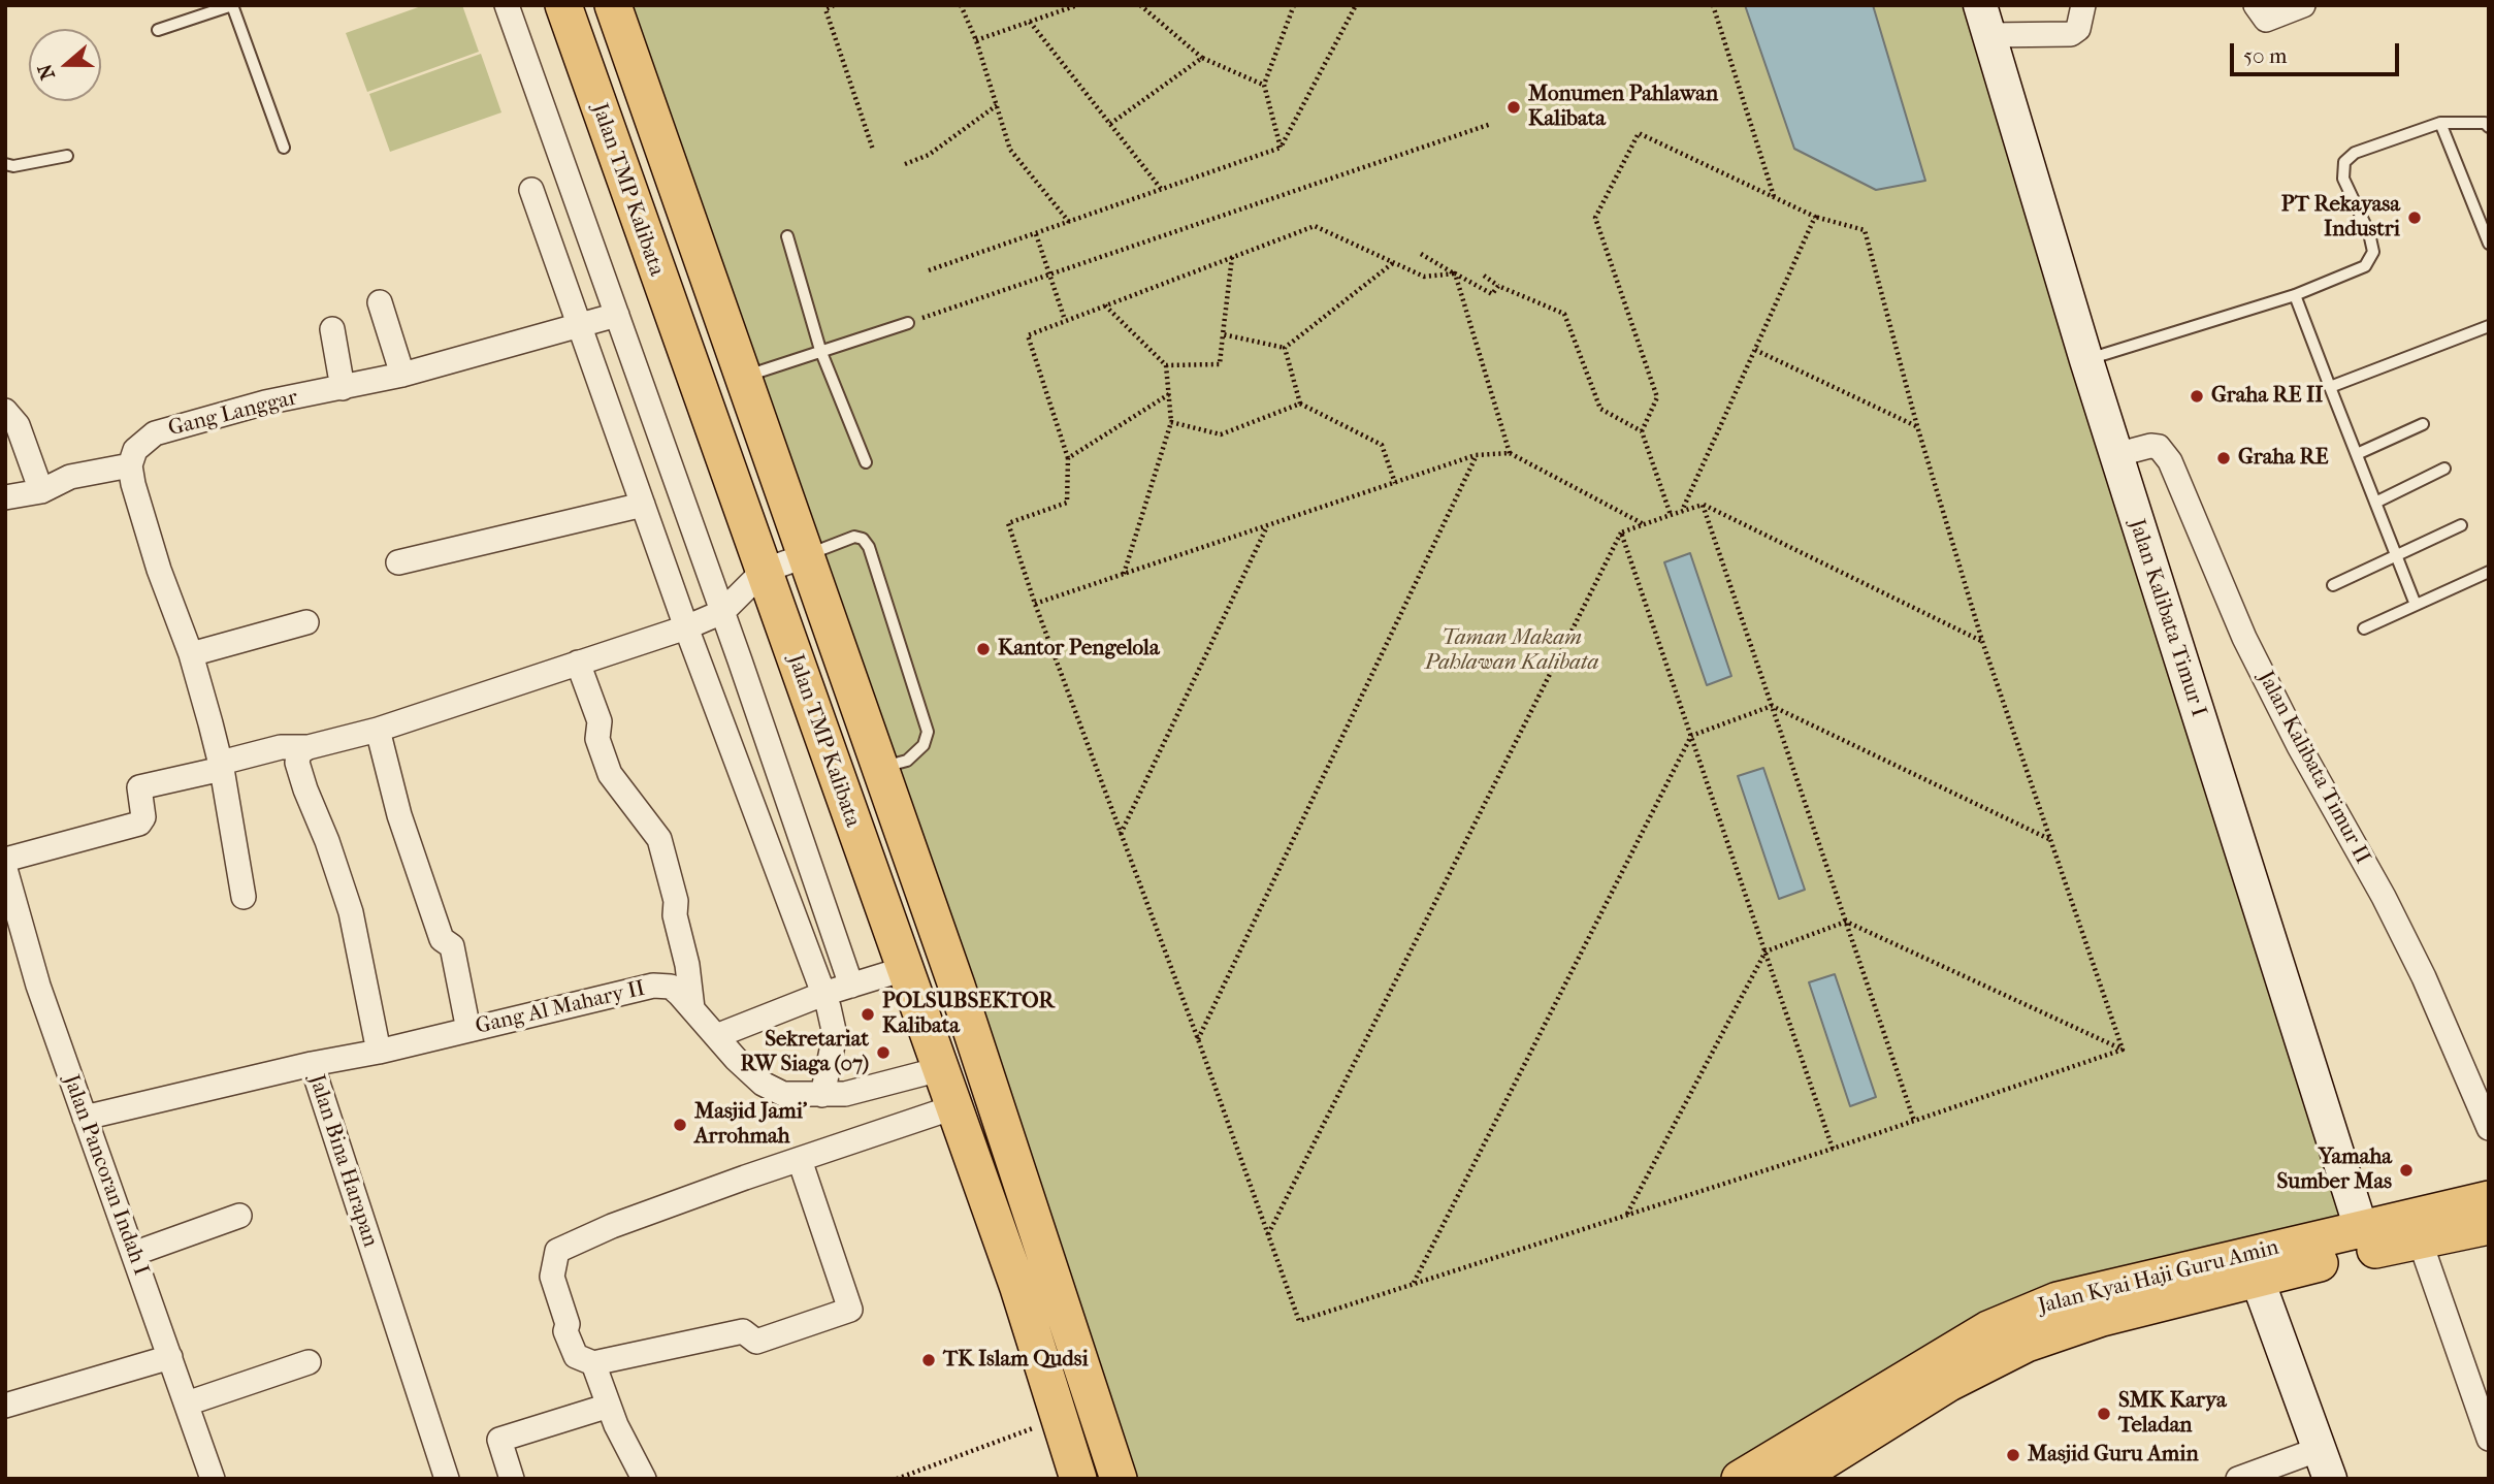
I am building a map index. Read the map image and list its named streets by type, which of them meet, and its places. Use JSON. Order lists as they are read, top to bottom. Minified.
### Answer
{"streets":{"main road":["Jalan TMP Kalibata","Jalan Kyai Haji Guru Amin"],"street":["Gang Langgar","Jalan Kalibata Timur I","Jalan Kalibata Timur II","Gang Al Mahary II","Jalan Bina Harapan","Jalan Pancoran Indah I"]},"crossings":[["Jalan TMP Kalibata","Gang Al Mahary II"],["Jalan Kalibata Timur I","Jalan Kalibata Timur II"],["Jalan Kalibata Timur I","Jalan Kyai Haji Guru Amin"],["Gang Al Mahary II","Jalan Bina Harapan"],["Jalan Bina Harapan","Jalan Pancoran Indah I"]],"parks":["Taman Makam Pahlawan Kalibata"],"places":["Monumen Pahlawan Kalibata","PT Rekayasa Industri","Graha RE II","Graha RE","Kantor Pengelola","POLSUBSEKTOR Kalibata","Sekretariat RW Siaga (07)","Masjid Jami' Arrohmah","Yamaha Sumber Mas","TK Islam Qudsi","SMK Karya Teladan","Masjid Guru Amin"],"scale_bar":"50 m","north":"left"}
